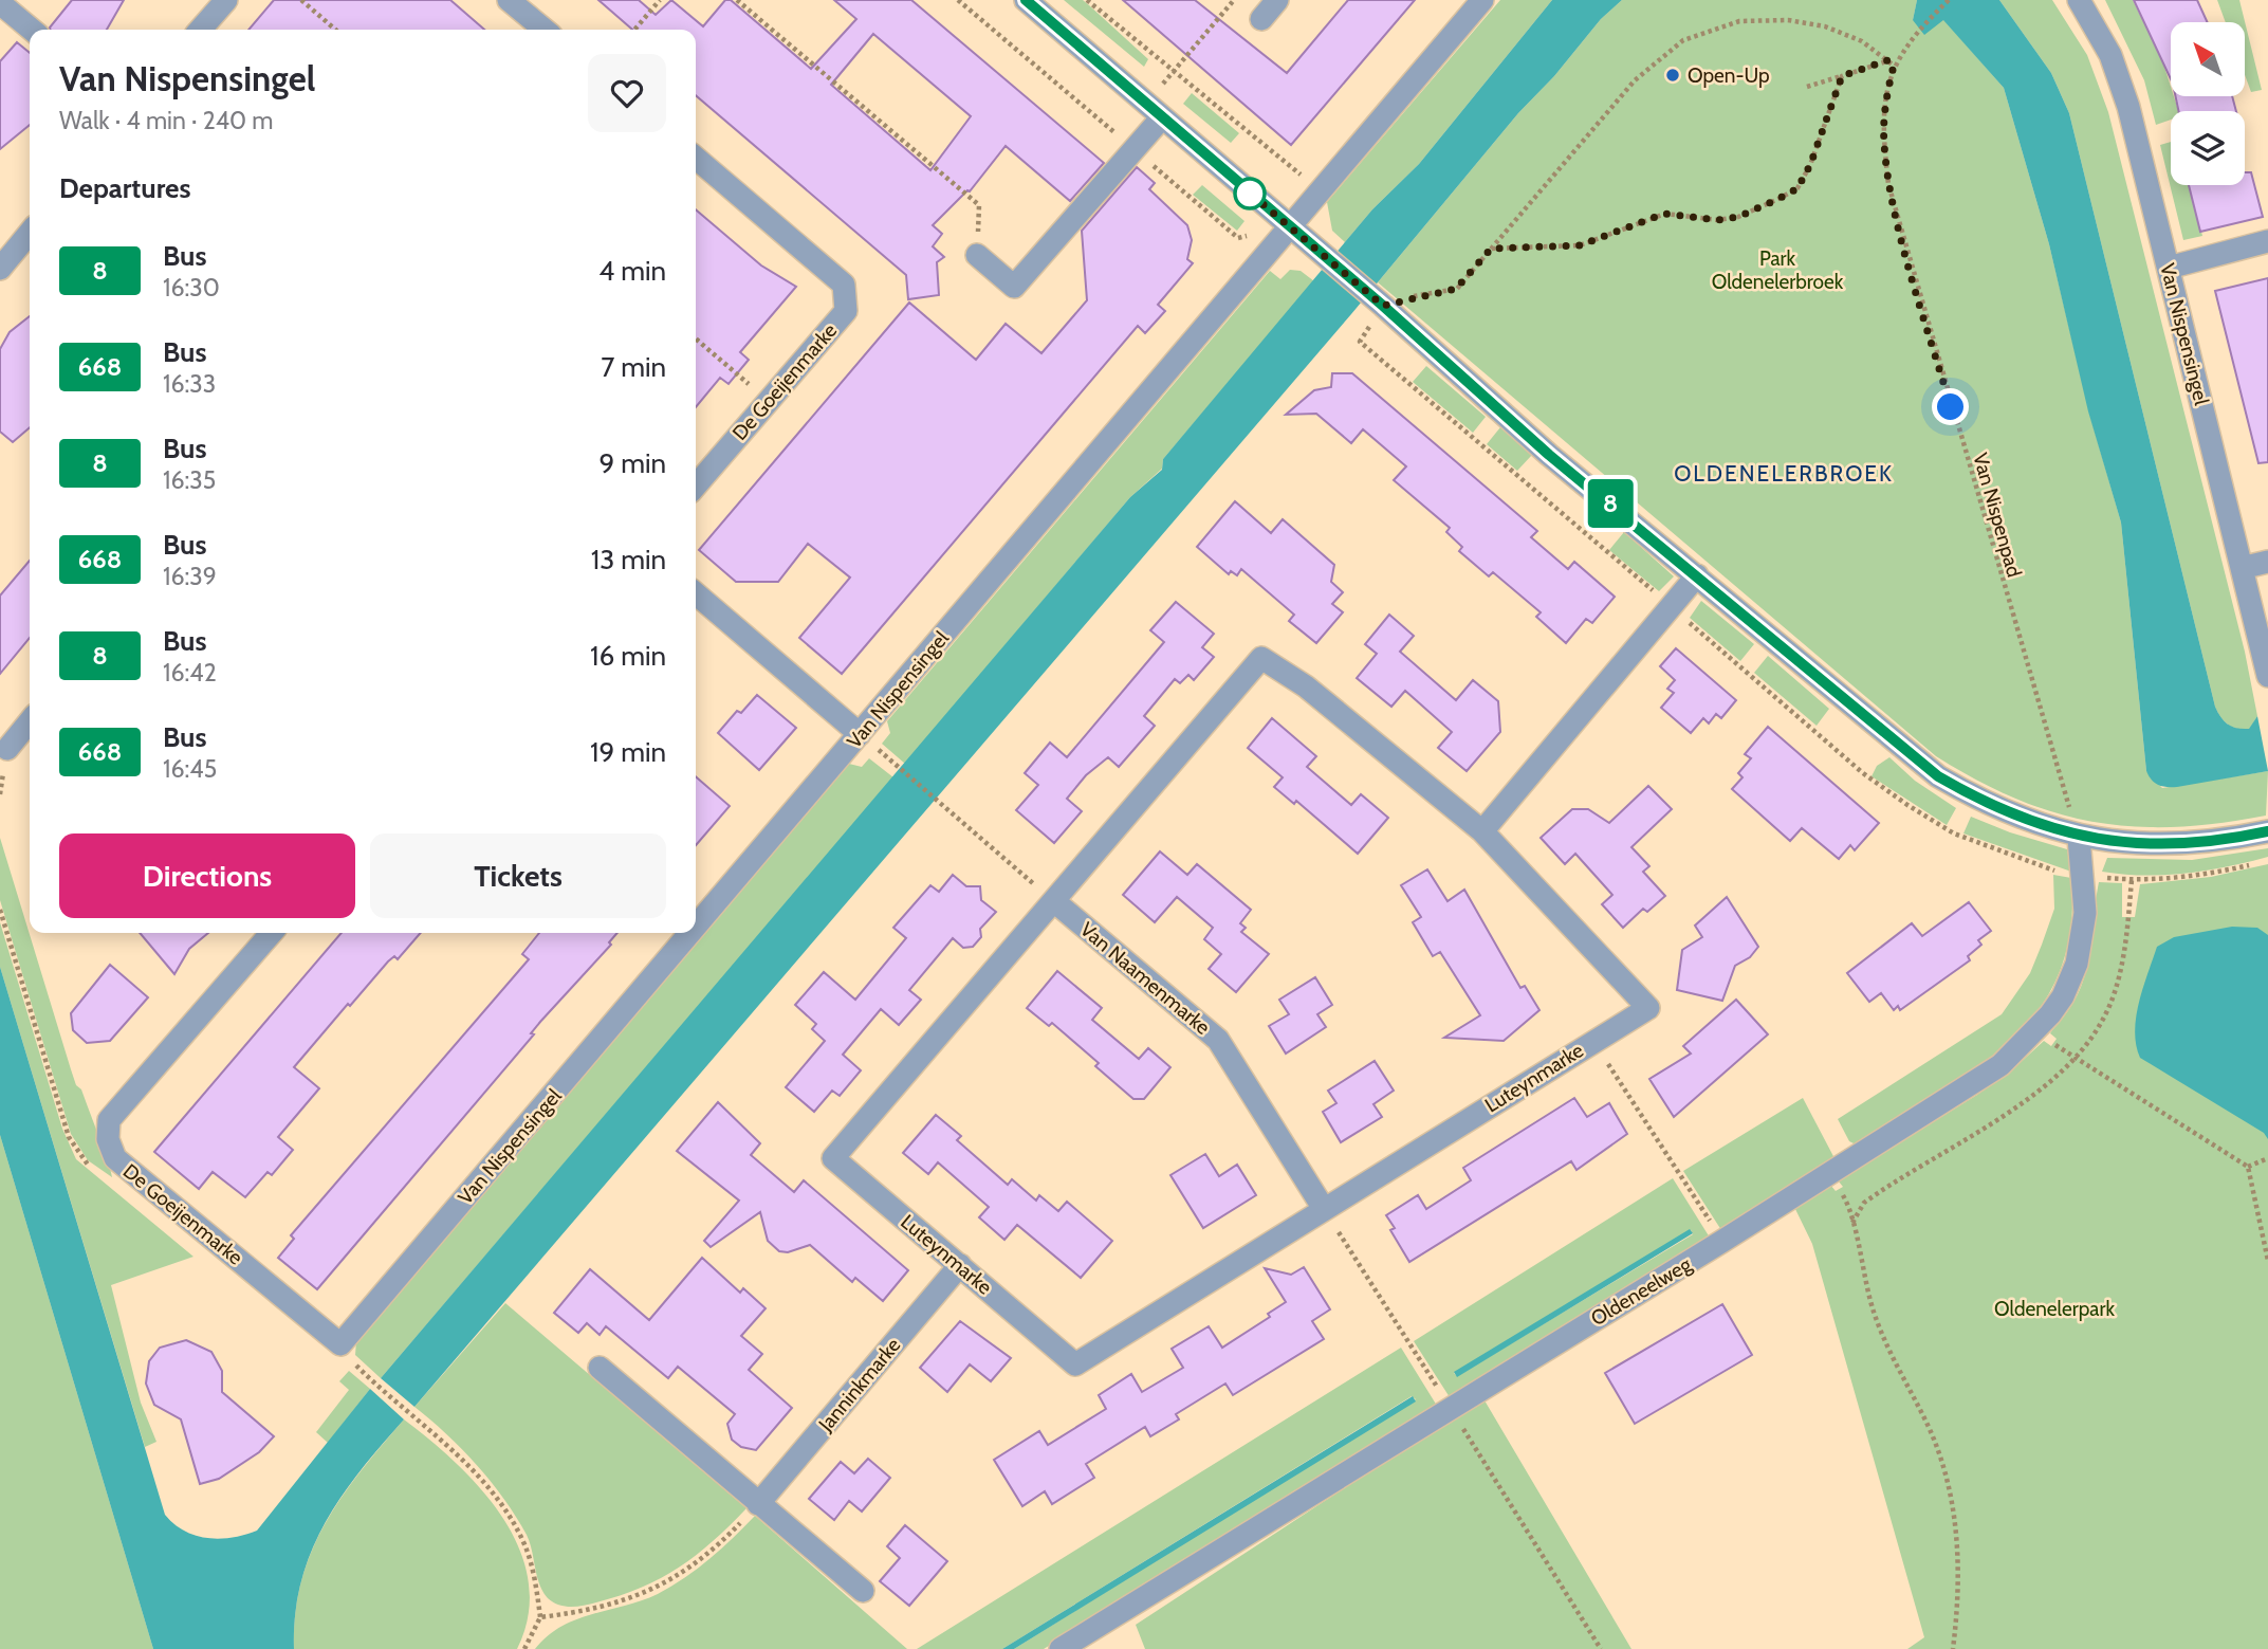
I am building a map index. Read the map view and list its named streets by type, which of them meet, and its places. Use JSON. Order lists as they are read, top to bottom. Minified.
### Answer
{"streets":{"street":["Van Nispensingel","De Goeijenmarke","Van Naamenmarke","Luteynmarke","Oldeneelweg","Janninkmarke"],"path":["Van Nispenpad"]},"crossings":[["Van Nispensingel","De Goeijenmarke"],["Van Nispenpad","Oldeneelweg"],["Van Naamenmarke","Luteynmarke"],["Luteynmarke","Janninkmarke"]],"districts":["OLDENELERBROEK"],"parks":["Park Oldenelerbroek","Oldenelerpark"],"places":["Open-Up"],"lines":["bus line 8"],"north":"top left","page":{"on_map":"8","heading":[["Van Nispensingel","Walk · 4 min · 240 m"],"Departures"],"list":[{"mark":"8","name":"Bus","note":"16:30","value":"4 min"},{"mark":"668","name":"Bus","note":"16:33","value":"7 min"},{"mark":"8","name":"Bus","note":"16:35","value":"9 min"},{"mark":"668","name":"Bus","note":"16:39","value":"13 min"},{"mark":"8","name":"Bus","note":"16:42","value":"16 min"},{"mark":"668","name":"Bus","note":"16:45","value":"19 min"}],"buttons":["Directions","Tickets"]}}
